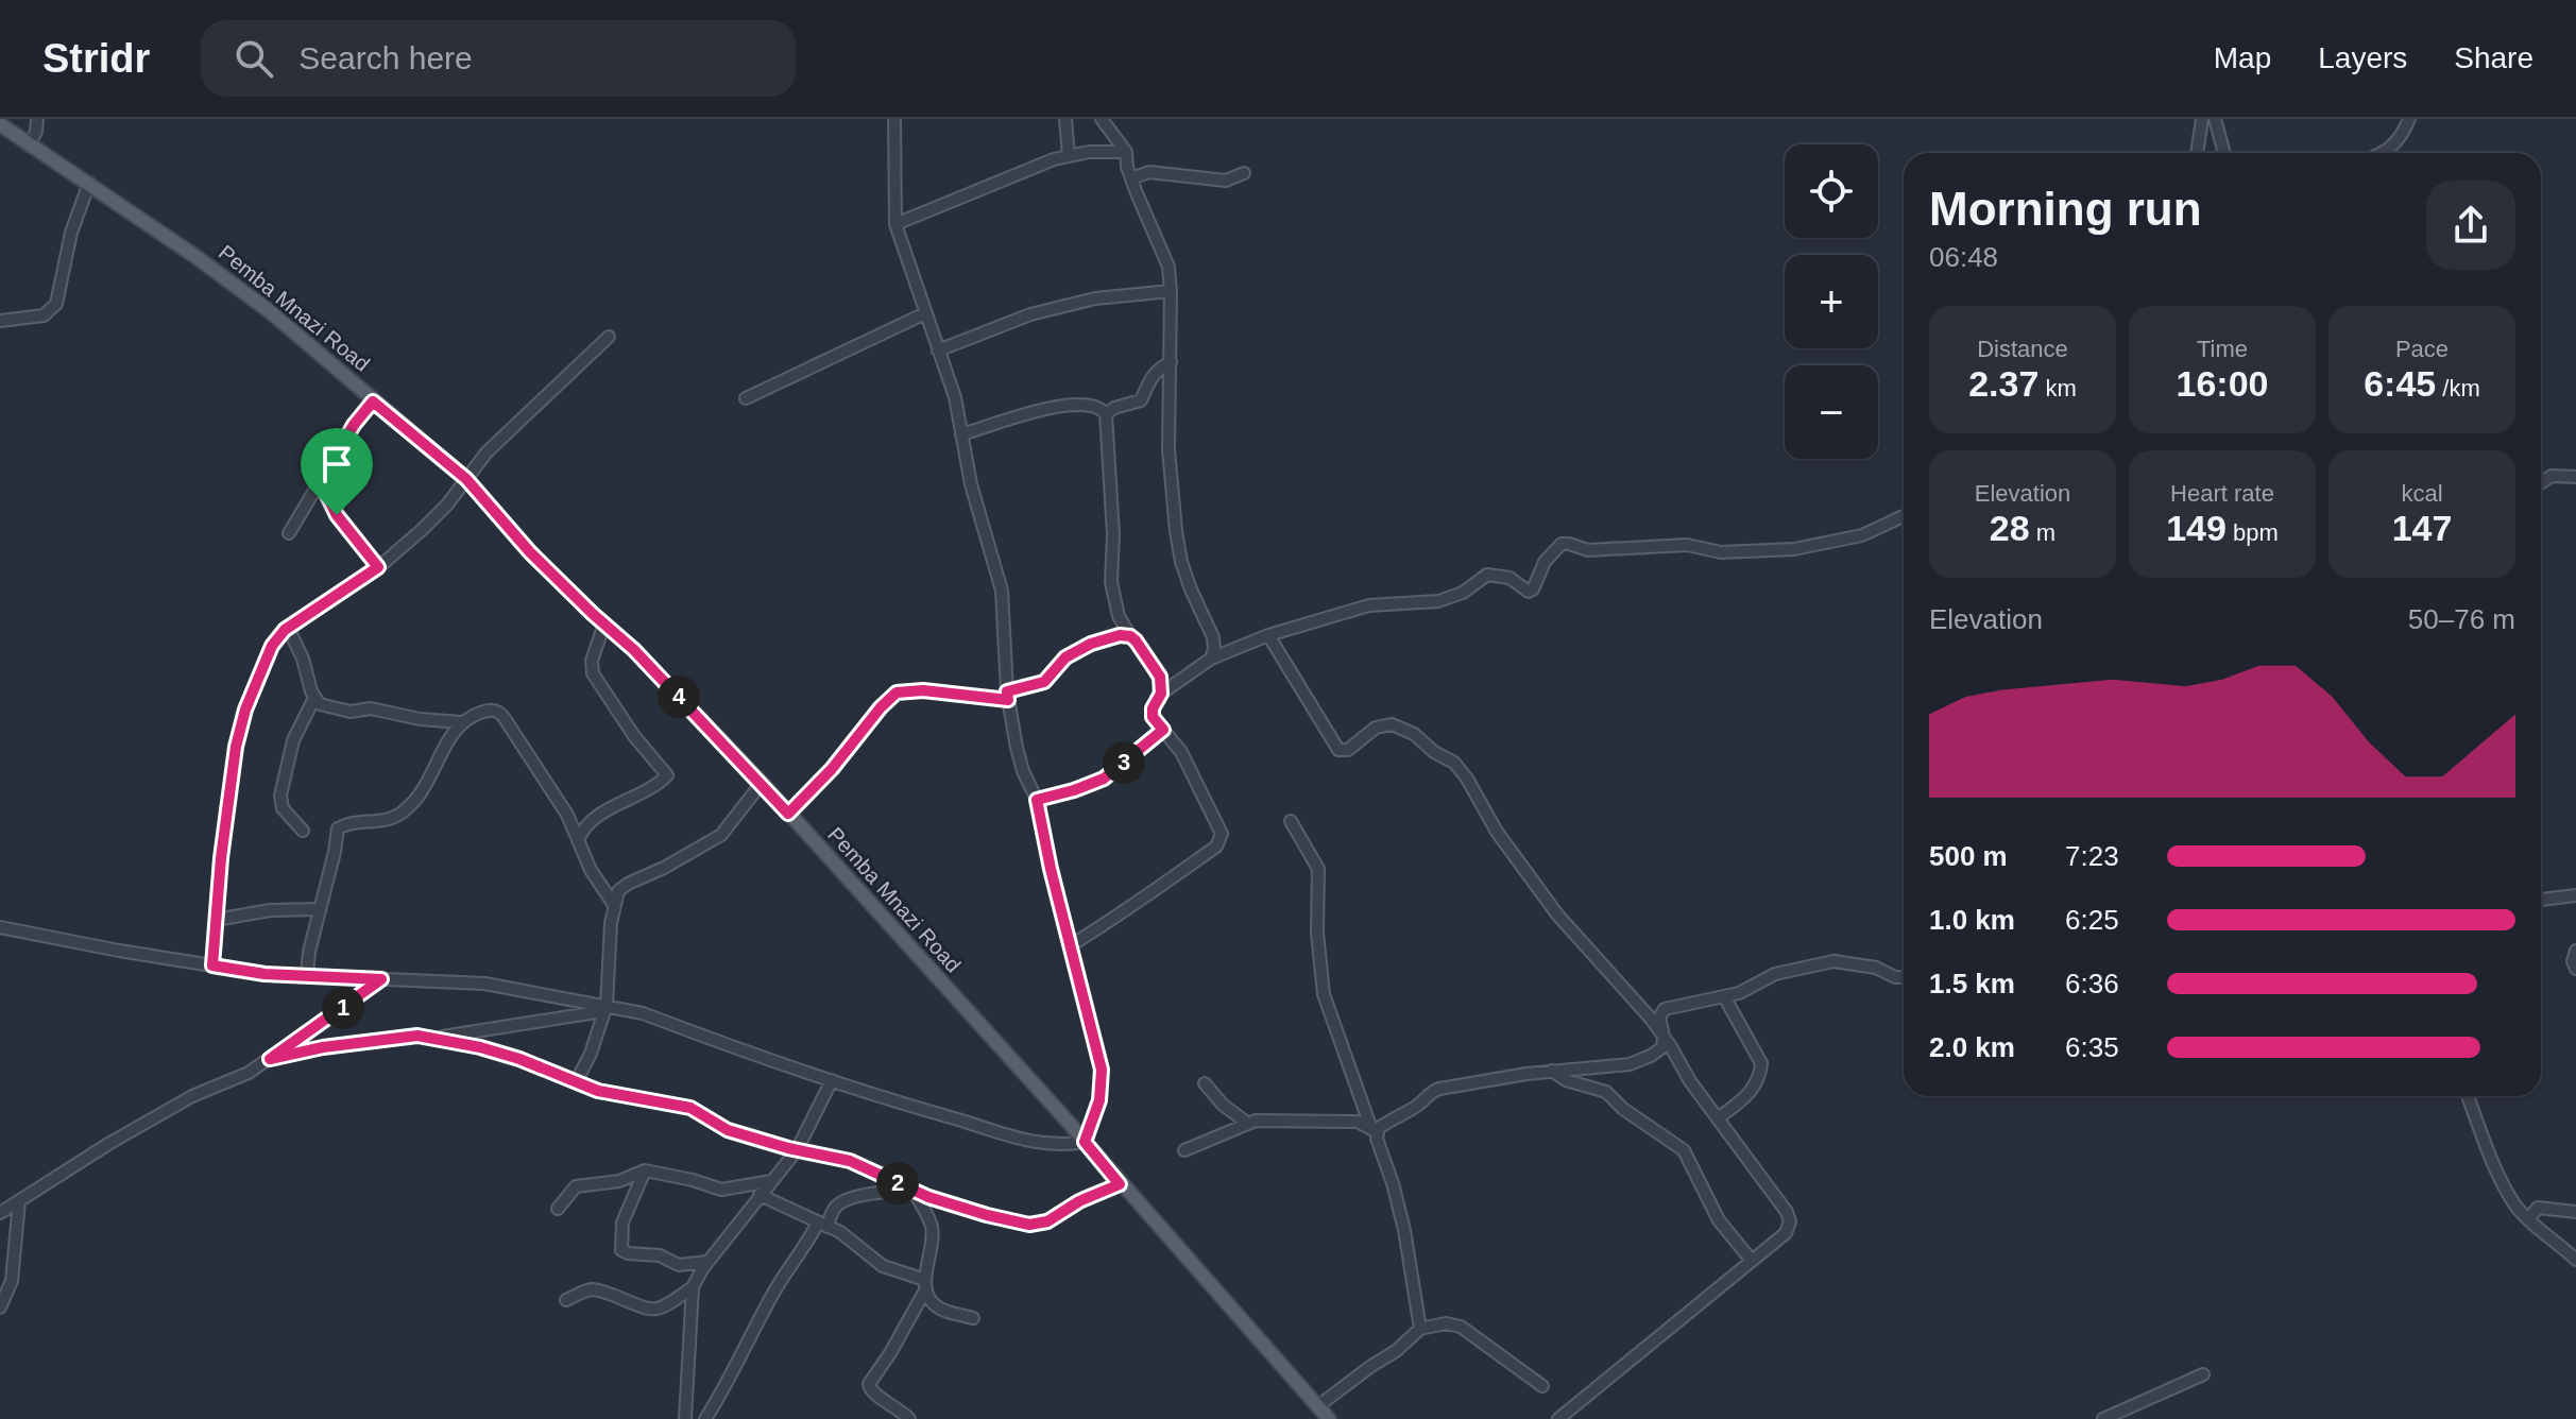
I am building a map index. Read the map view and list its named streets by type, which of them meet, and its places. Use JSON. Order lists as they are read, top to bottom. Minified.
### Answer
{"streets":{"main road":["Pemba Mnazi Road"]},"page":{"header":"Stridr","search":"Search here","nav":["Map","Layers","Share"],"map_buttons":["+","−"],"heading":["Morning run","06:48"],"stats":[["Distance","2.37 km"],["Time","16:00"],["Pace","6:45 /km"],["Elevation","28 m"],["Heart rate","149 bpm"],["kcal","147"]],"chart":["Elevation","50–76 m"],"pins":["4","3","1","2"],"list":[{"name":"500 m","note":"7:23"},{"name":"1.0 km","note":"6:25"},{"name":"1.5 km","note":"6:36"},{"name":"2.0 km","note":"6:35"}]}}
